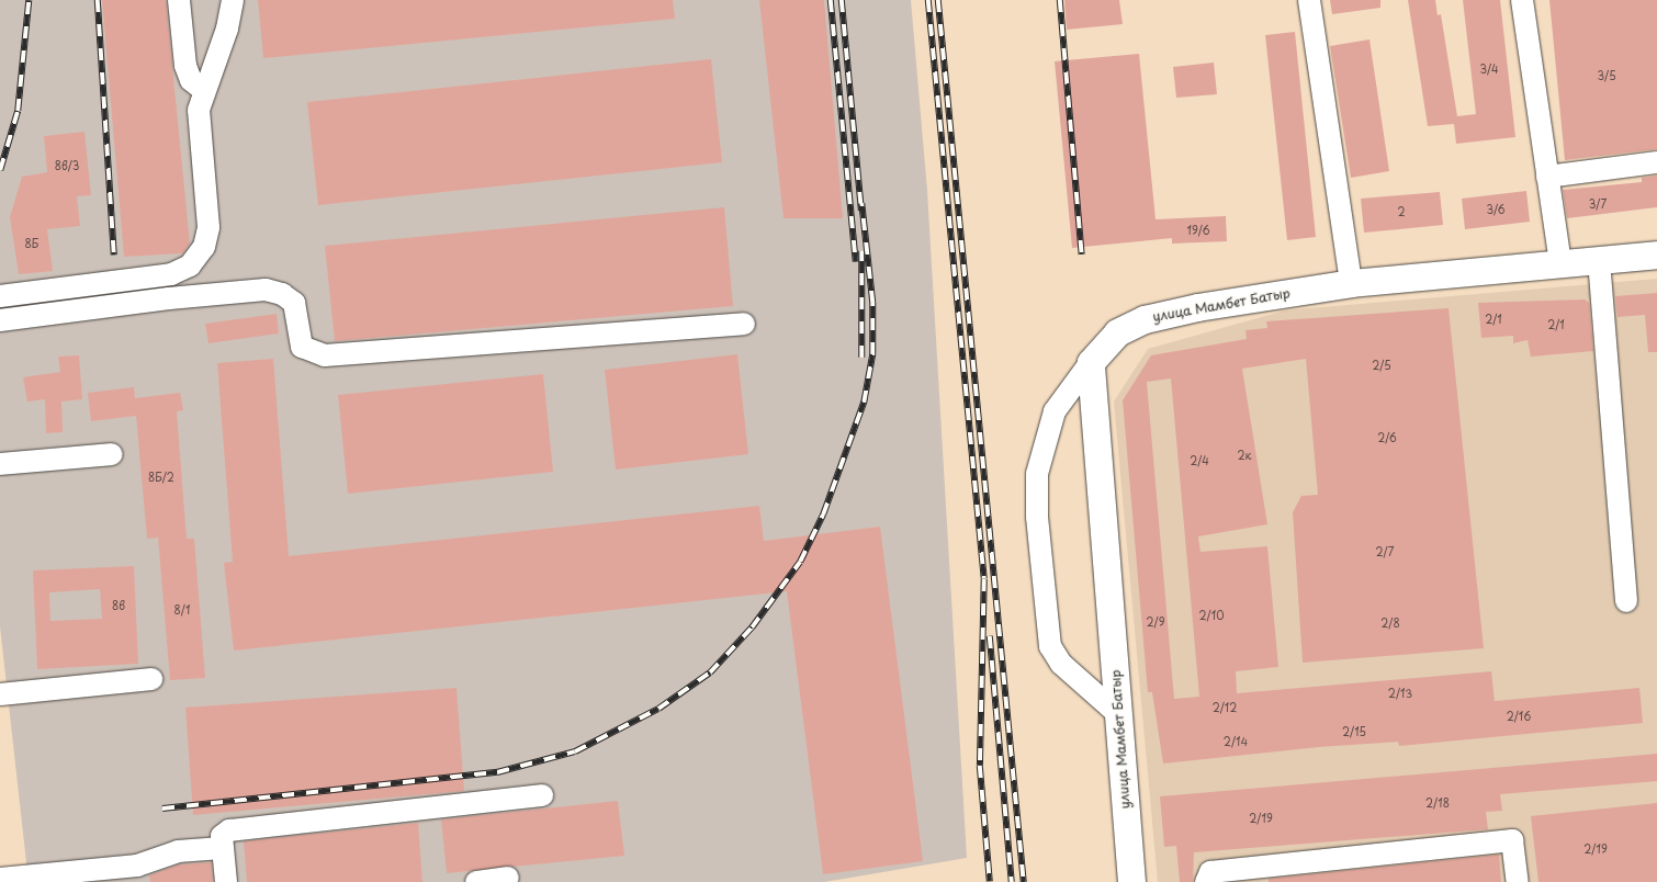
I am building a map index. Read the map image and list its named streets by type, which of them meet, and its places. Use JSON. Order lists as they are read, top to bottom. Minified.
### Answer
{"streets":{"main road":["улица Мамбет Батыр"]},"house_numbers":["3/4","3/5","8в/3","3/7","3/6","2","19/6","8Б","2/1","2/1","2/5","2/6","2к","2/4","8Б/2","2/7","8в","8/1","2/10","2/9","2/8","2/13","2/12","2/16","2/15","2/14","2/18","2/19","2/19"]}
